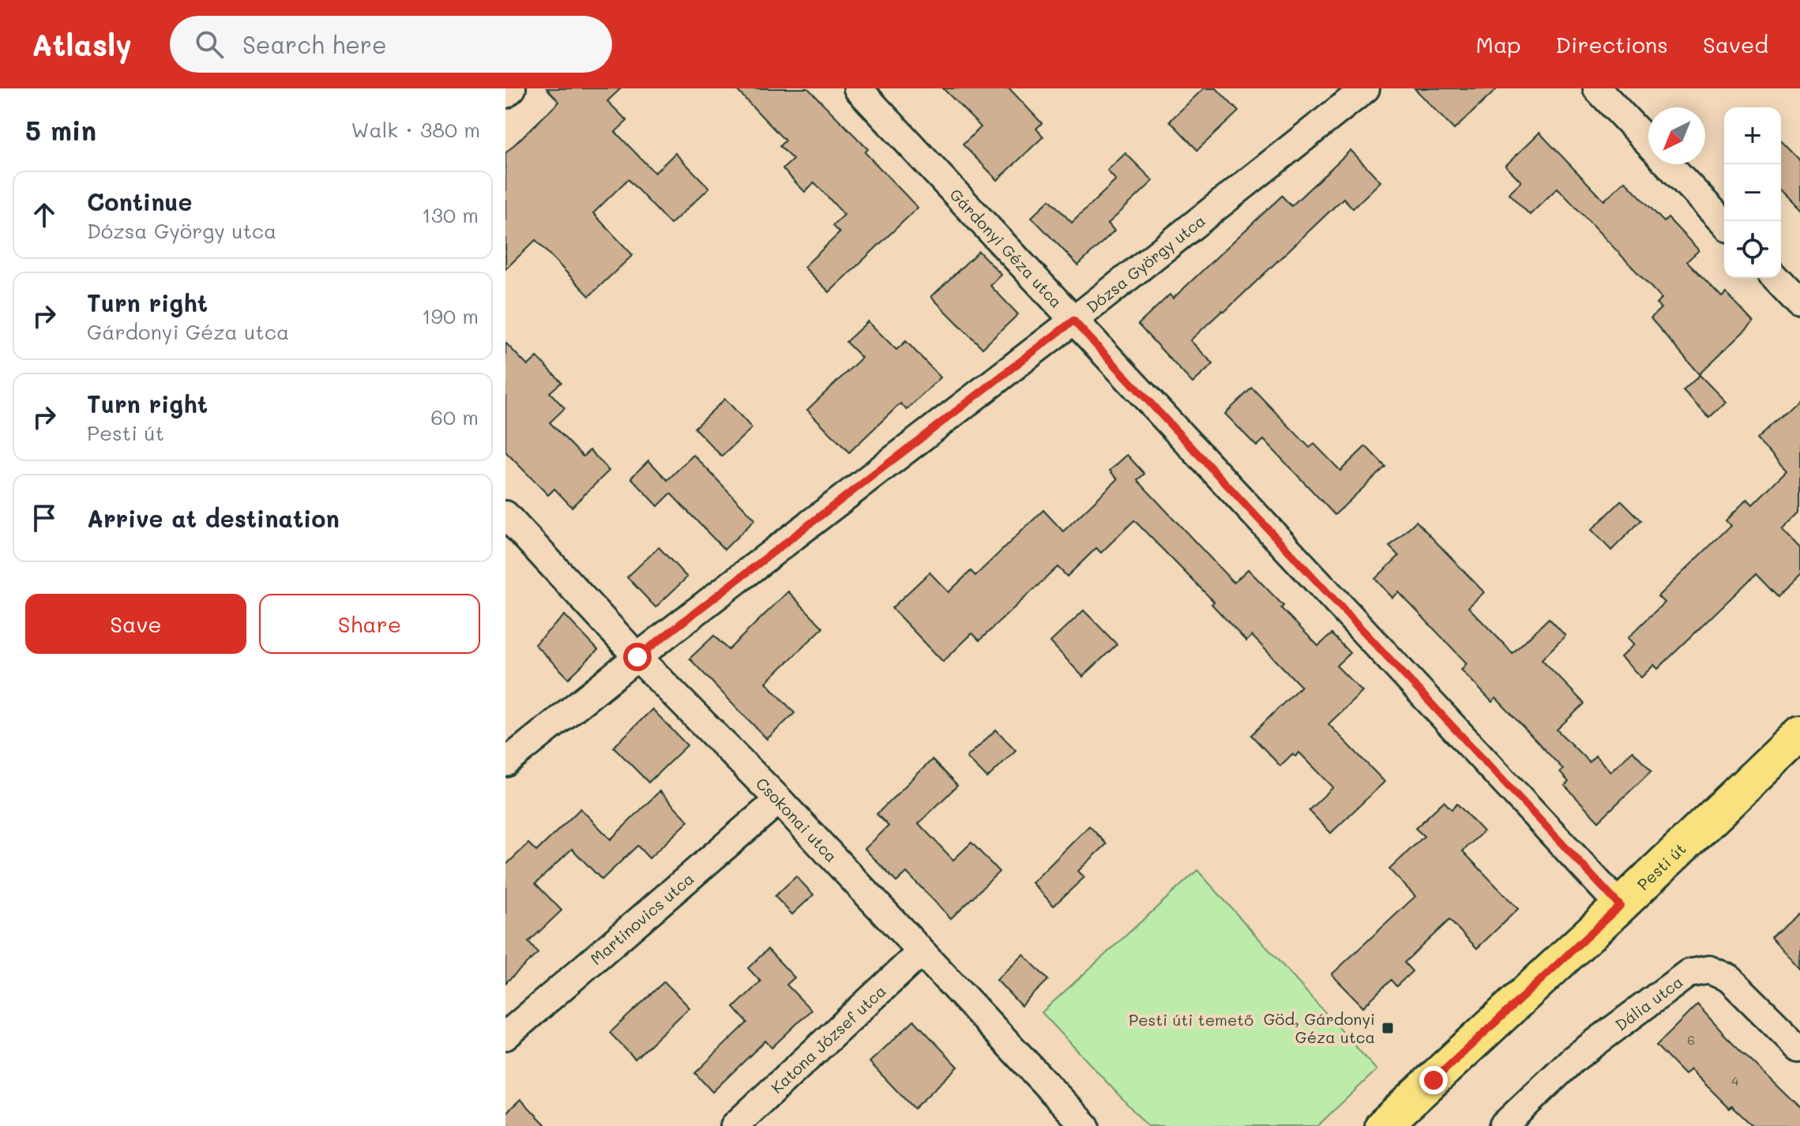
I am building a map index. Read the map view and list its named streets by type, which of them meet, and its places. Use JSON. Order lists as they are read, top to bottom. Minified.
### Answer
{"streets":{"main road":["Pesti út"],"street":["Gárdonyi Géza utca","Dózsa György utca","Csokonai utca","Martinovics utca","Dália utca","Katona József utca"]},"crossings":[["Gárdonyi Géza utca","Dózsa György utca"],["Gárdonyi Géza utca","Pesti út"],["Dózsa György utca","Csokonai utca"],["Csokonai utca","Martinovics utca"],["Csokonai utca","Katona József utca"]],"parks":["Pesti úti temető"],"places":{"transit":["Göd, Gárdonyi Géza utca"]},"house_numbers":["6","4"],"north":"bottom left","page":{"header":"Atlasly","search":"Search here","nav":["Map","Directions","Saved"],"heading":["5 min","Walk · 380 m"],"map_buttons":["+","−"],"list":[["Continue","Dózsa György utca","130 m"],["Turn right","Gárdonyi Géza utca","190 m"],["Turn right","Pesti út","60 m"],"Arrive at destination"],"buttons":["Save","Share"]}}
